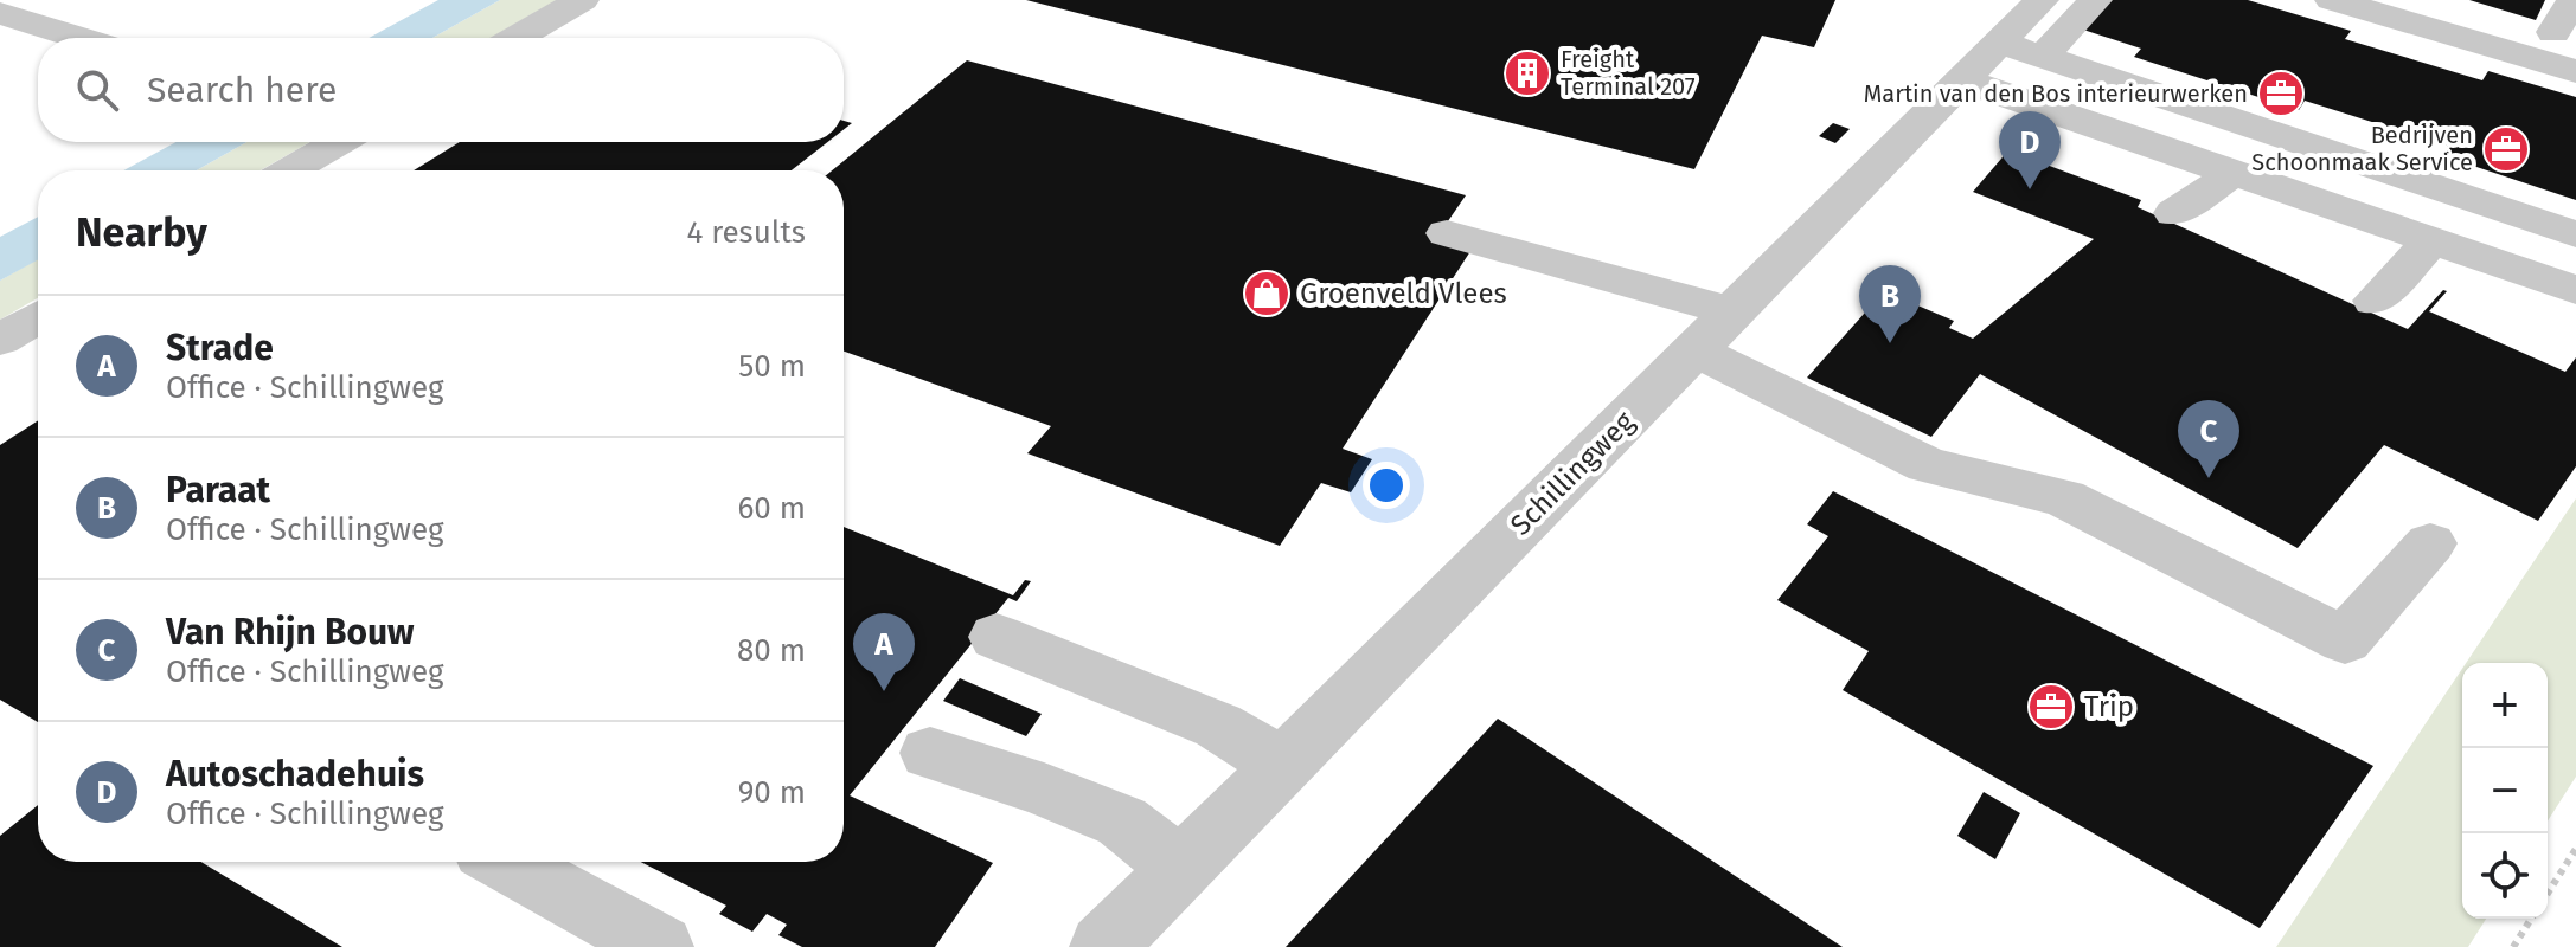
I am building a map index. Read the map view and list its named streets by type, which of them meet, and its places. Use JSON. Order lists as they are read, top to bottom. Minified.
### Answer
{"streets":{"street":["Schillingweg"]},"places":{"building":["Freight Terminal 207"],"office":["Martin van den Bos interieurwerken","Bedrijven Schoonmaak Service","Trip"],"shop":["Groenveld Vlees"]},"page":{"search":"Search here","pins":["D","B","C","A"],"heading":["Nearby","4 results"],"list":[{"mark":"A","name":"Strade","note":"Office · Schillingweg","value":"50 m"},{"mark":"B","name":"Paraat","note":"Office · Schillingweg","value":"60 m"},{"mark":"C","name":"Van Rhijn Bouw","note":"Office · Schillingweg","value":"80 m"},{"mark":"D","name":"Autoschadehuis","note":"Office · Schillingweg","value":"90 m"}],"map_buttons":["+","−"]}}
